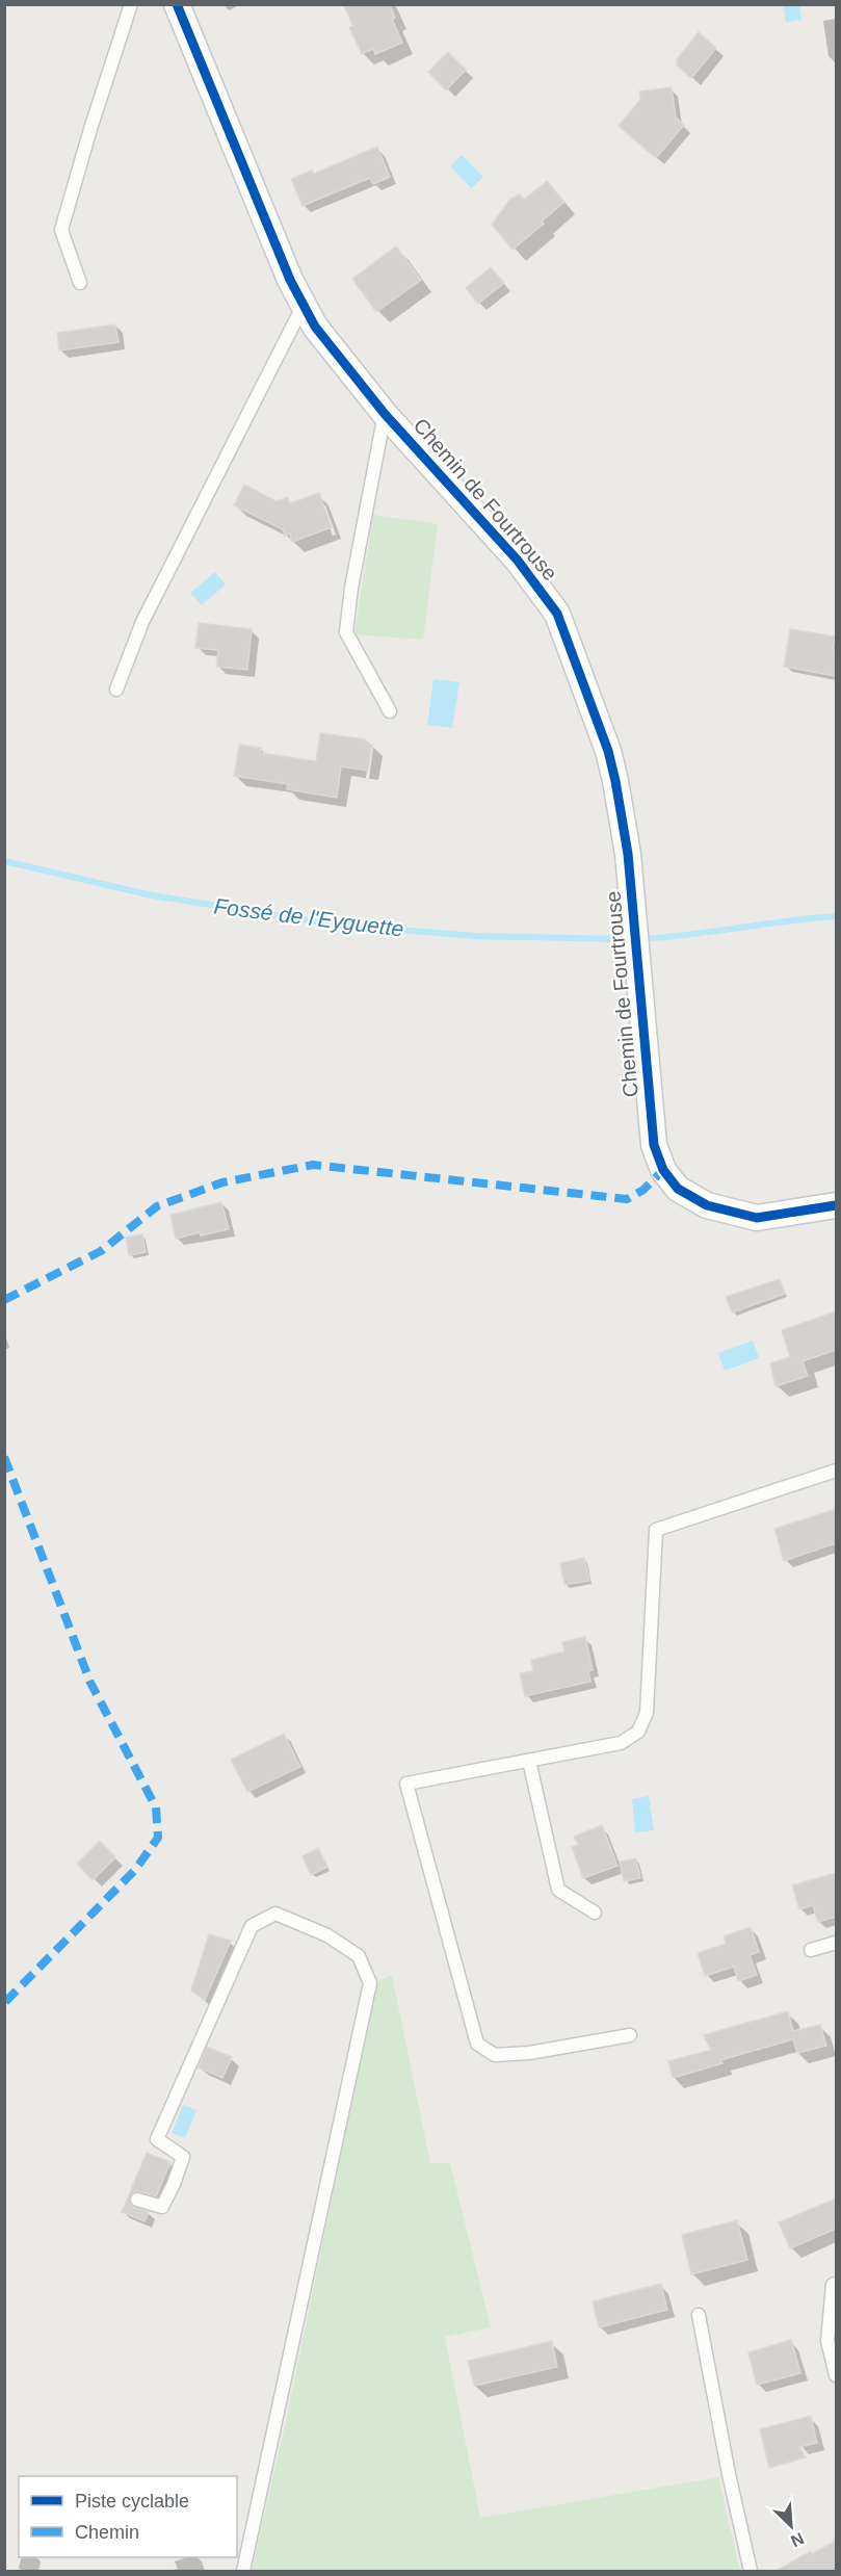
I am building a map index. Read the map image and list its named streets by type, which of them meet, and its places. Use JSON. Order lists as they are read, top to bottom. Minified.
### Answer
{"streets":{"street":["Chemin de Fourtrouse"]},"water":["Fossé de l'Eyguette"],"legend":["Piste cyclable","Chemin"],"north":"bottom right"}
